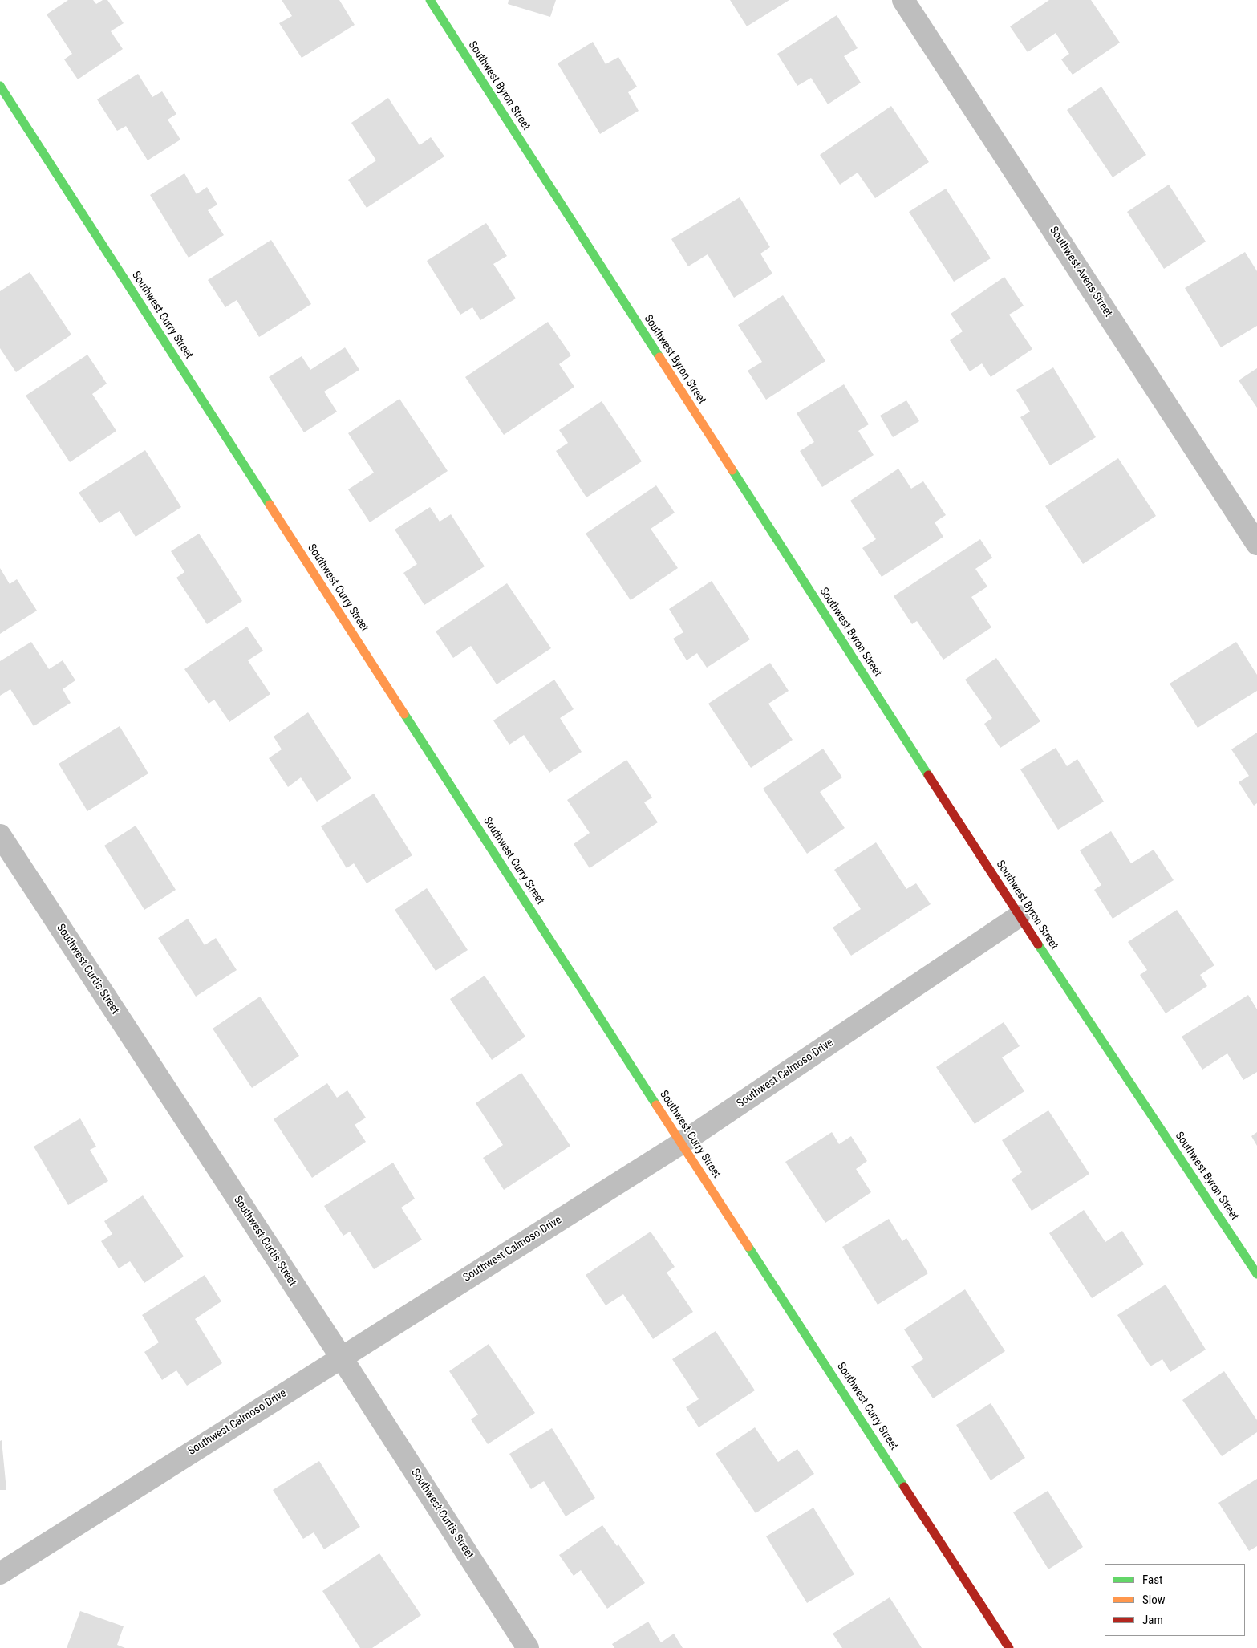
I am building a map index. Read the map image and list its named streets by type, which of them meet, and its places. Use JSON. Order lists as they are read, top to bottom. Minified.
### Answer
{"streets":{"street":["Southwest Byron Street","Southwest Avens Street","Southwest Curry Street","Southwest Curtis Street","Southwest Calmoso Drive"]},"crossings":[["Southwest Byron Street","Southwest Calmoso Drive"],["Southwest Curry Street","Southwest Calmoso Drive"],["Southwest Curtis Street","Southwest Calmoso Drive"]],"legend":["Fast","Slow","Jam"]}
